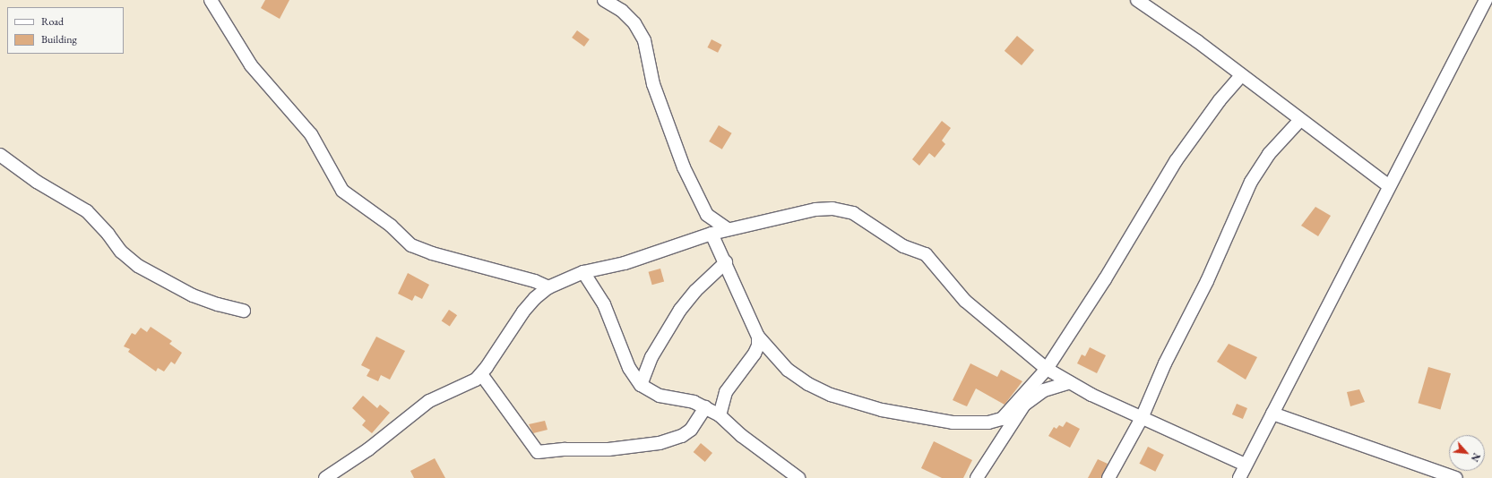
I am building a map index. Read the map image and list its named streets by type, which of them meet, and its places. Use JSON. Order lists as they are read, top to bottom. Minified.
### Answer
{"legend":["Road","Building"],"north":"bottom right"}
